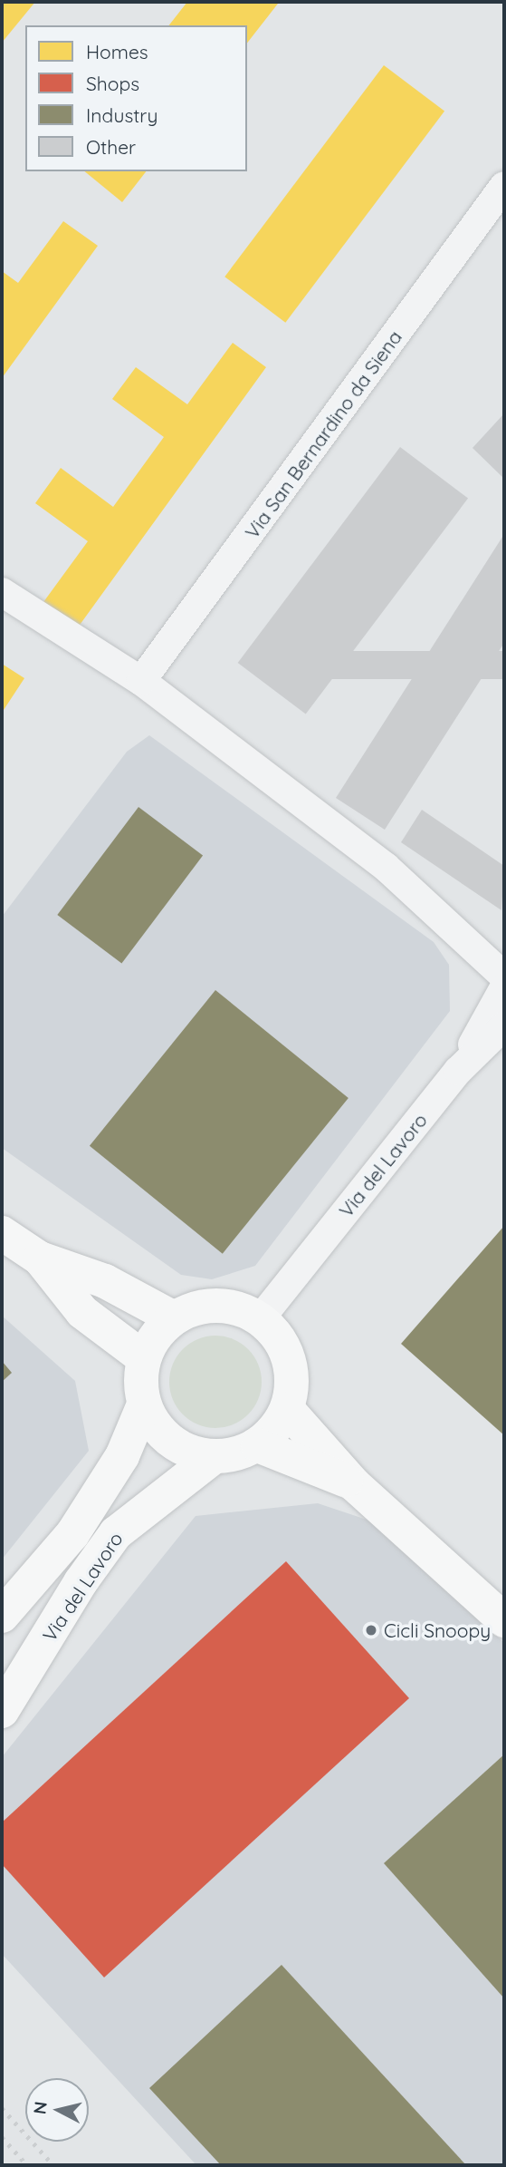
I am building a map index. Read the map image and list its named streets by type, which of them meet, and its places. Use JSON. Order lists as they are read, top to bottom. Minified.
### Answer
{"streets":{"main road":["Via del Lavoro"],"street":["Via San Bernardino da Siena"]},"places":["Cicli Snoopy"],"legend":["Homes","Shops","Industry","Other"],"north":"left"}
